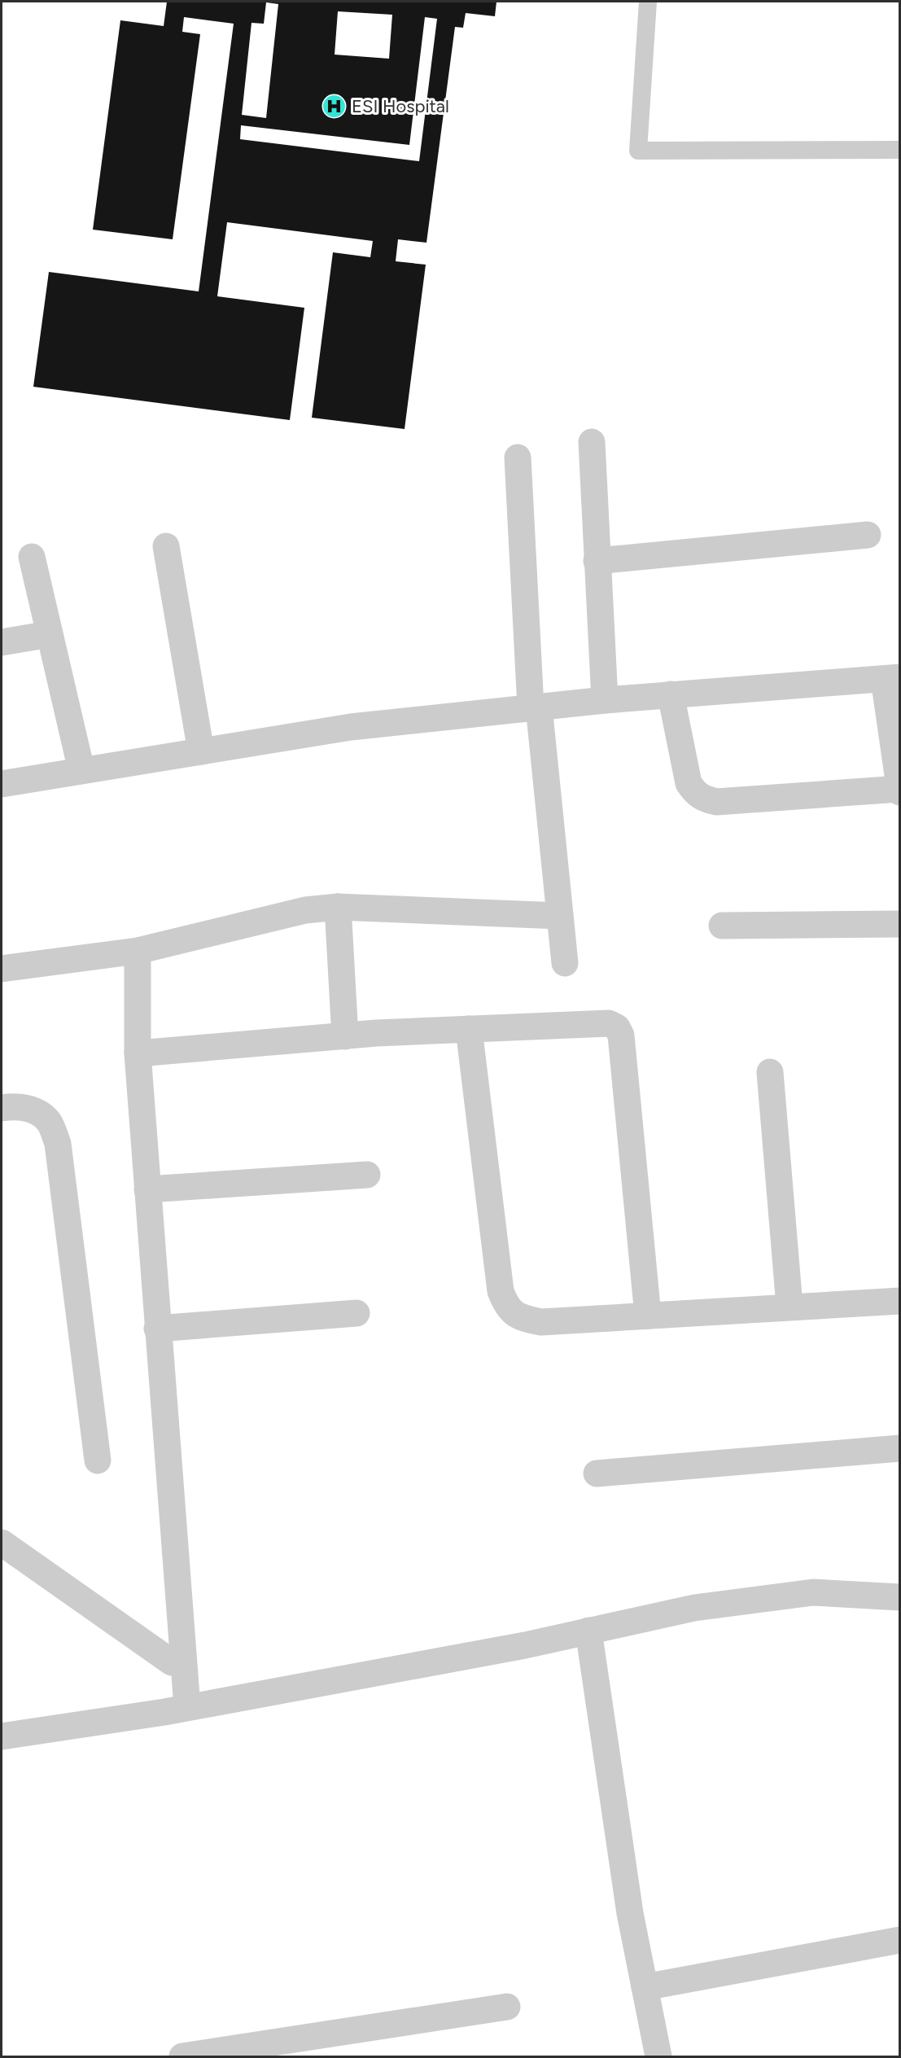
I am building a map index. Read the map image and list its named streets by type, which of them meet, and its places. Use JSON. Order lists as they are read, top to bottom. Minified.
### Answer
{"places":{"hospital":["ESI Hospital"]}}
